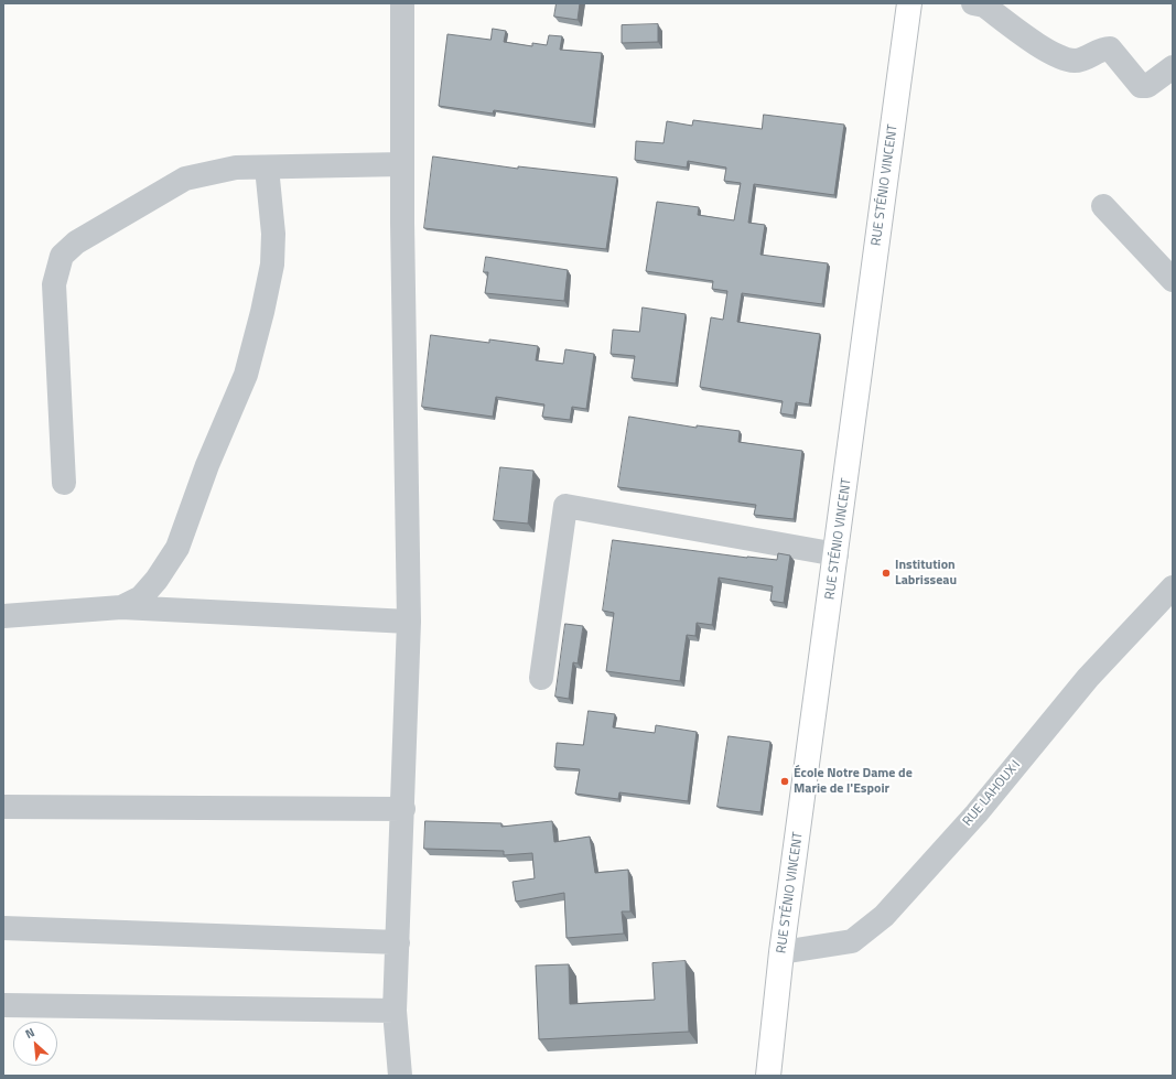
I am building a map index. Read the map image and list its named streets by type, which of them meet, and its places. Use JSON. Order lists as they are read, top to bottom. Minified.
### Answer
{"streets":{"main road":["RUE STÉNIO VINCENT"],"street":["RUE LAHOUX I"]},"crossings":[["RUE STÉNIO VINCENT","RUE LAHOUX I"]],"places":["Institution Labrisseau","École Notre Dame de Marie de l'Espoir"],"north":"top left"}
